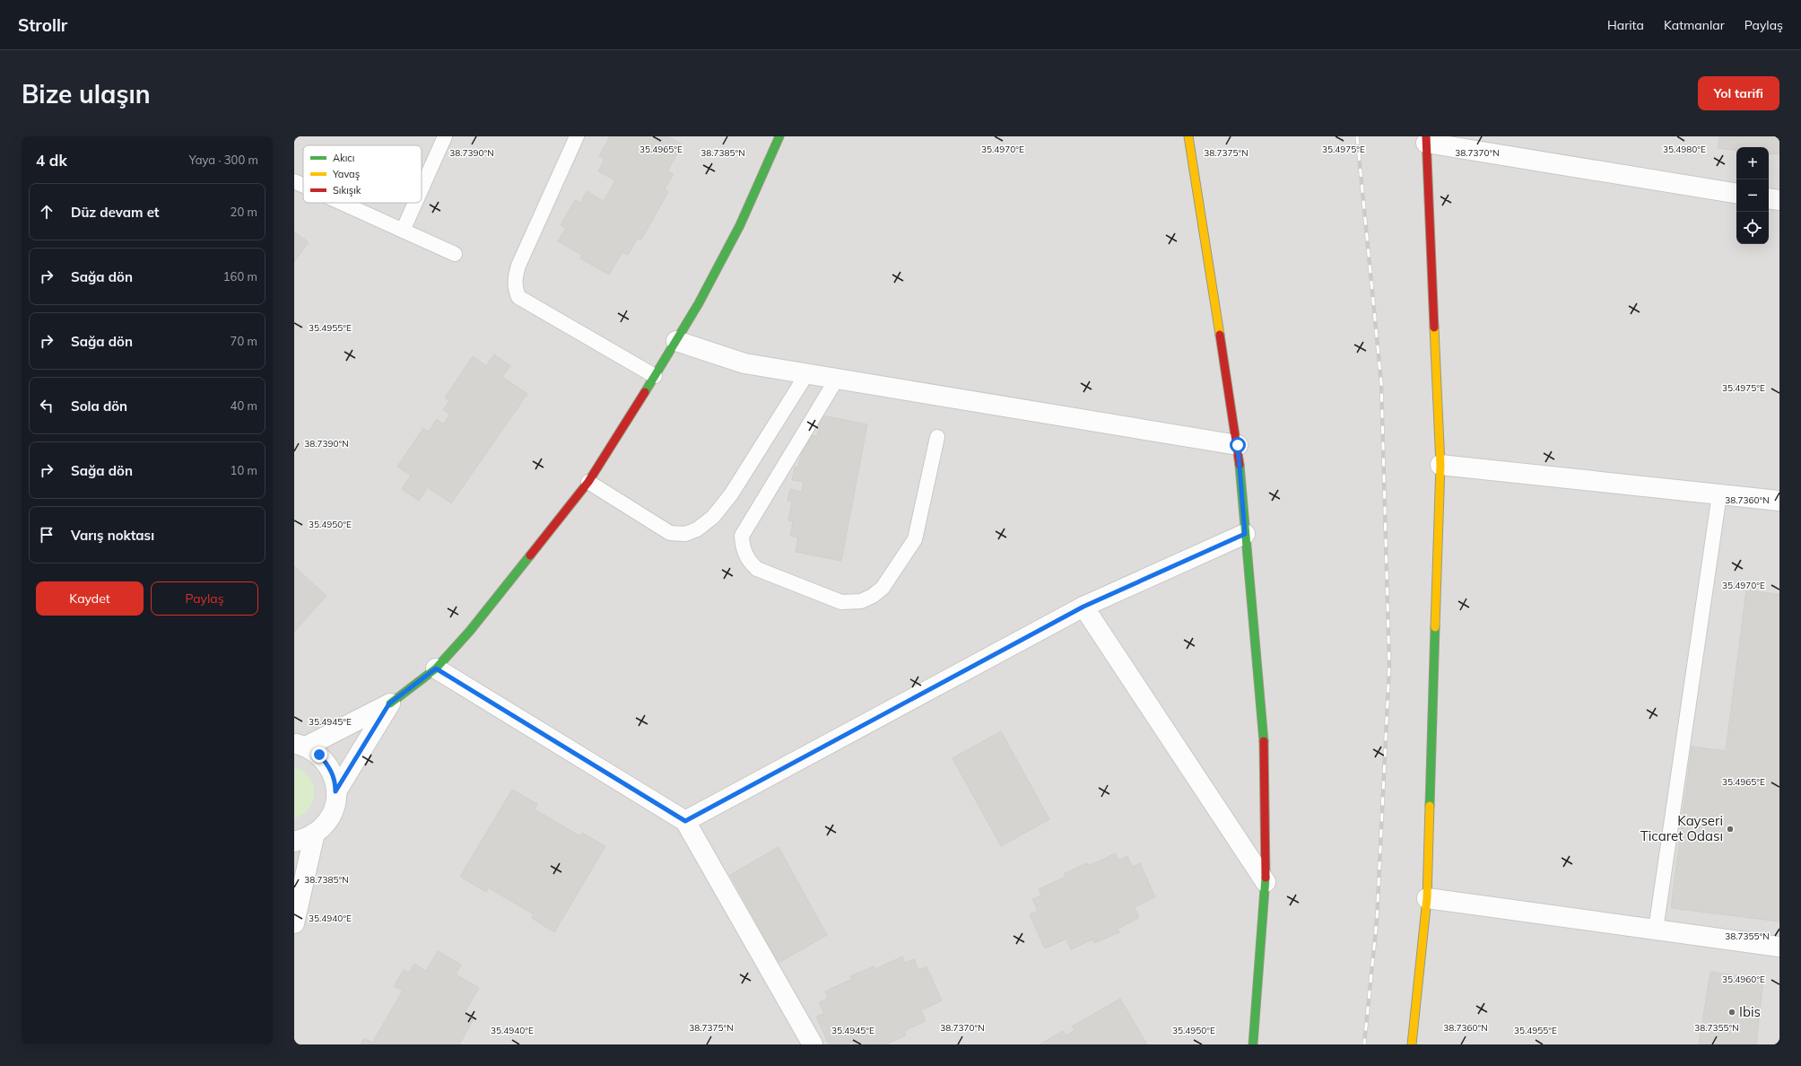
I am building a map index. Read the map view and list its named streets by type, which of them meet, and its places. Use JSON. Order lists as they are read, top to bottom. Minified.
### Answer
{"places":["Kayseri Ticaret Odası","Ibis"],"legend":["Akıcı","Yavaş","Sıkışık"],"page":{"header":"Strollr","nav":["Harita","Katmanlar","Paylaş"],"buttons":["Yol tarifi",["Kaydet","Paylaş"]],"title":"Bize ulaşın","heading":["4 dk","Yaya · 300 m"],"map_buttons":["+","−"],"list":[["Düz devam et","20 m"],["Sağa dön","160 m"],["Sağa dön","70 m"],["Sola dön","40 m"],["Sağa dön","10 m"],"Varış noktası"]},"coordinates":["35.4965°E","35.4970°E","35.4975°E","35.4980°E","38.7390°N","38.7375°N","38.7370°N","38.7385°N","35.4955°E","38.7360°N","35.4950°E","35.4945°E","35.4940°E","38.7355°N","35.4960°E"]}
